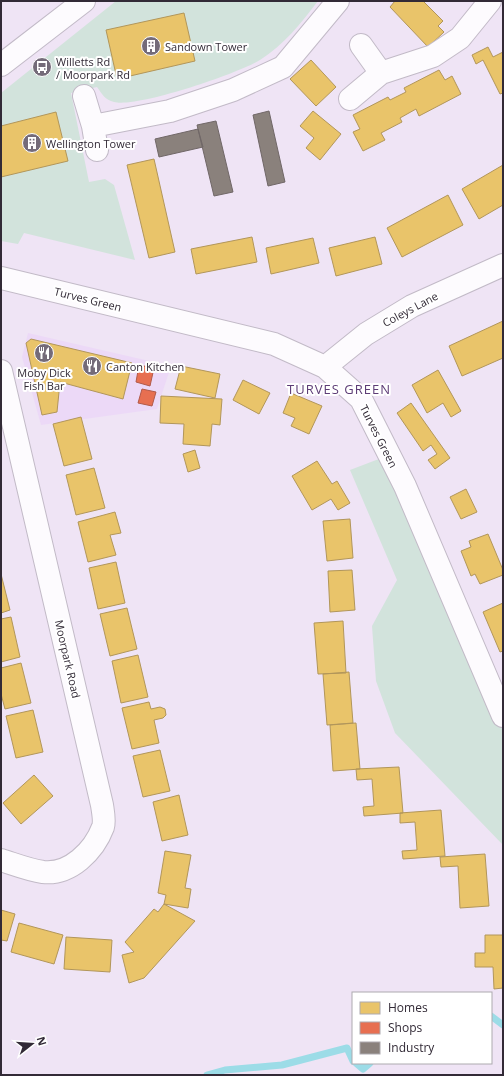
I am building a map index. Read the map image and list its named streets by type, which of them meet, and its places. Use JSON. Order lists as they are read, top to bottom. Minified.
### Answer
{"streets":{"street":["Turves Green","Coleys Lane","Moorpark Road"]},"crossings":[["Turves Green","Coleys Lane"]],"districts":["TURVES GREEN"],"places":{"building":["Sandown Tower","Wellington Tower"],"bus stop":["Willetts Rd / Moorpark Rd"],"restaurant":["Moby Dick Fish Bar","Canton Kitchen"]},"legend":["Homes","Shops","Industry"],"north":"right"}
